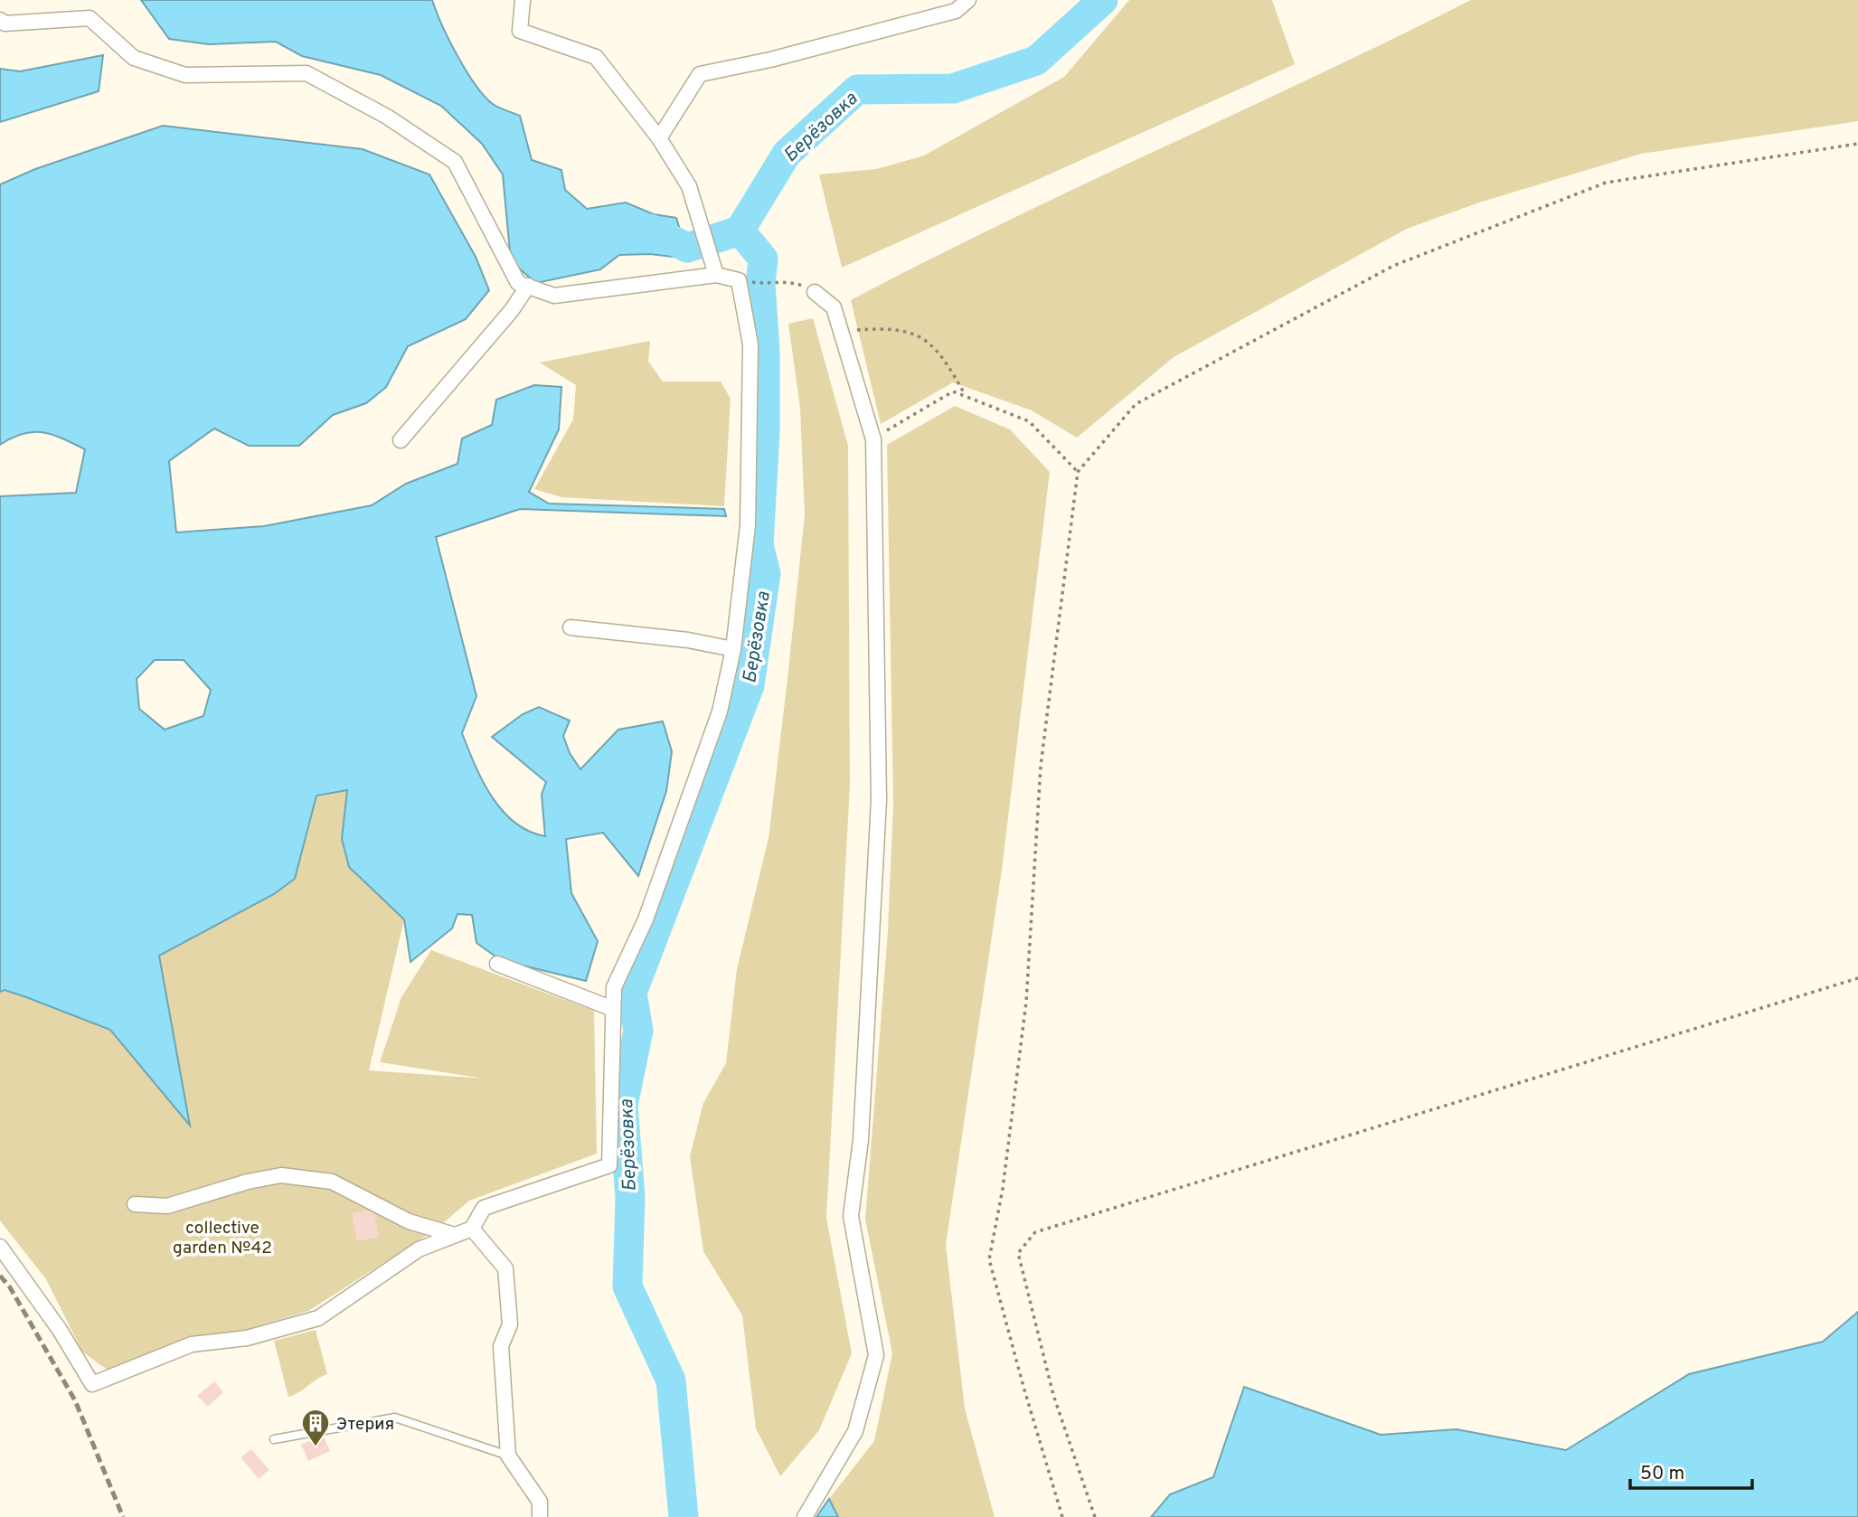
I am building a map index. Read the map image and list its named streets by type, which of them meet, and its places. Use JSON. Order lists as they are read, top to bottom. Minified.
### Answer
{"water":["Берёзовка"],"parks":["collective garden №42"],"places":{"building":["Этерия"]},"scale_bar":"50 m"}
